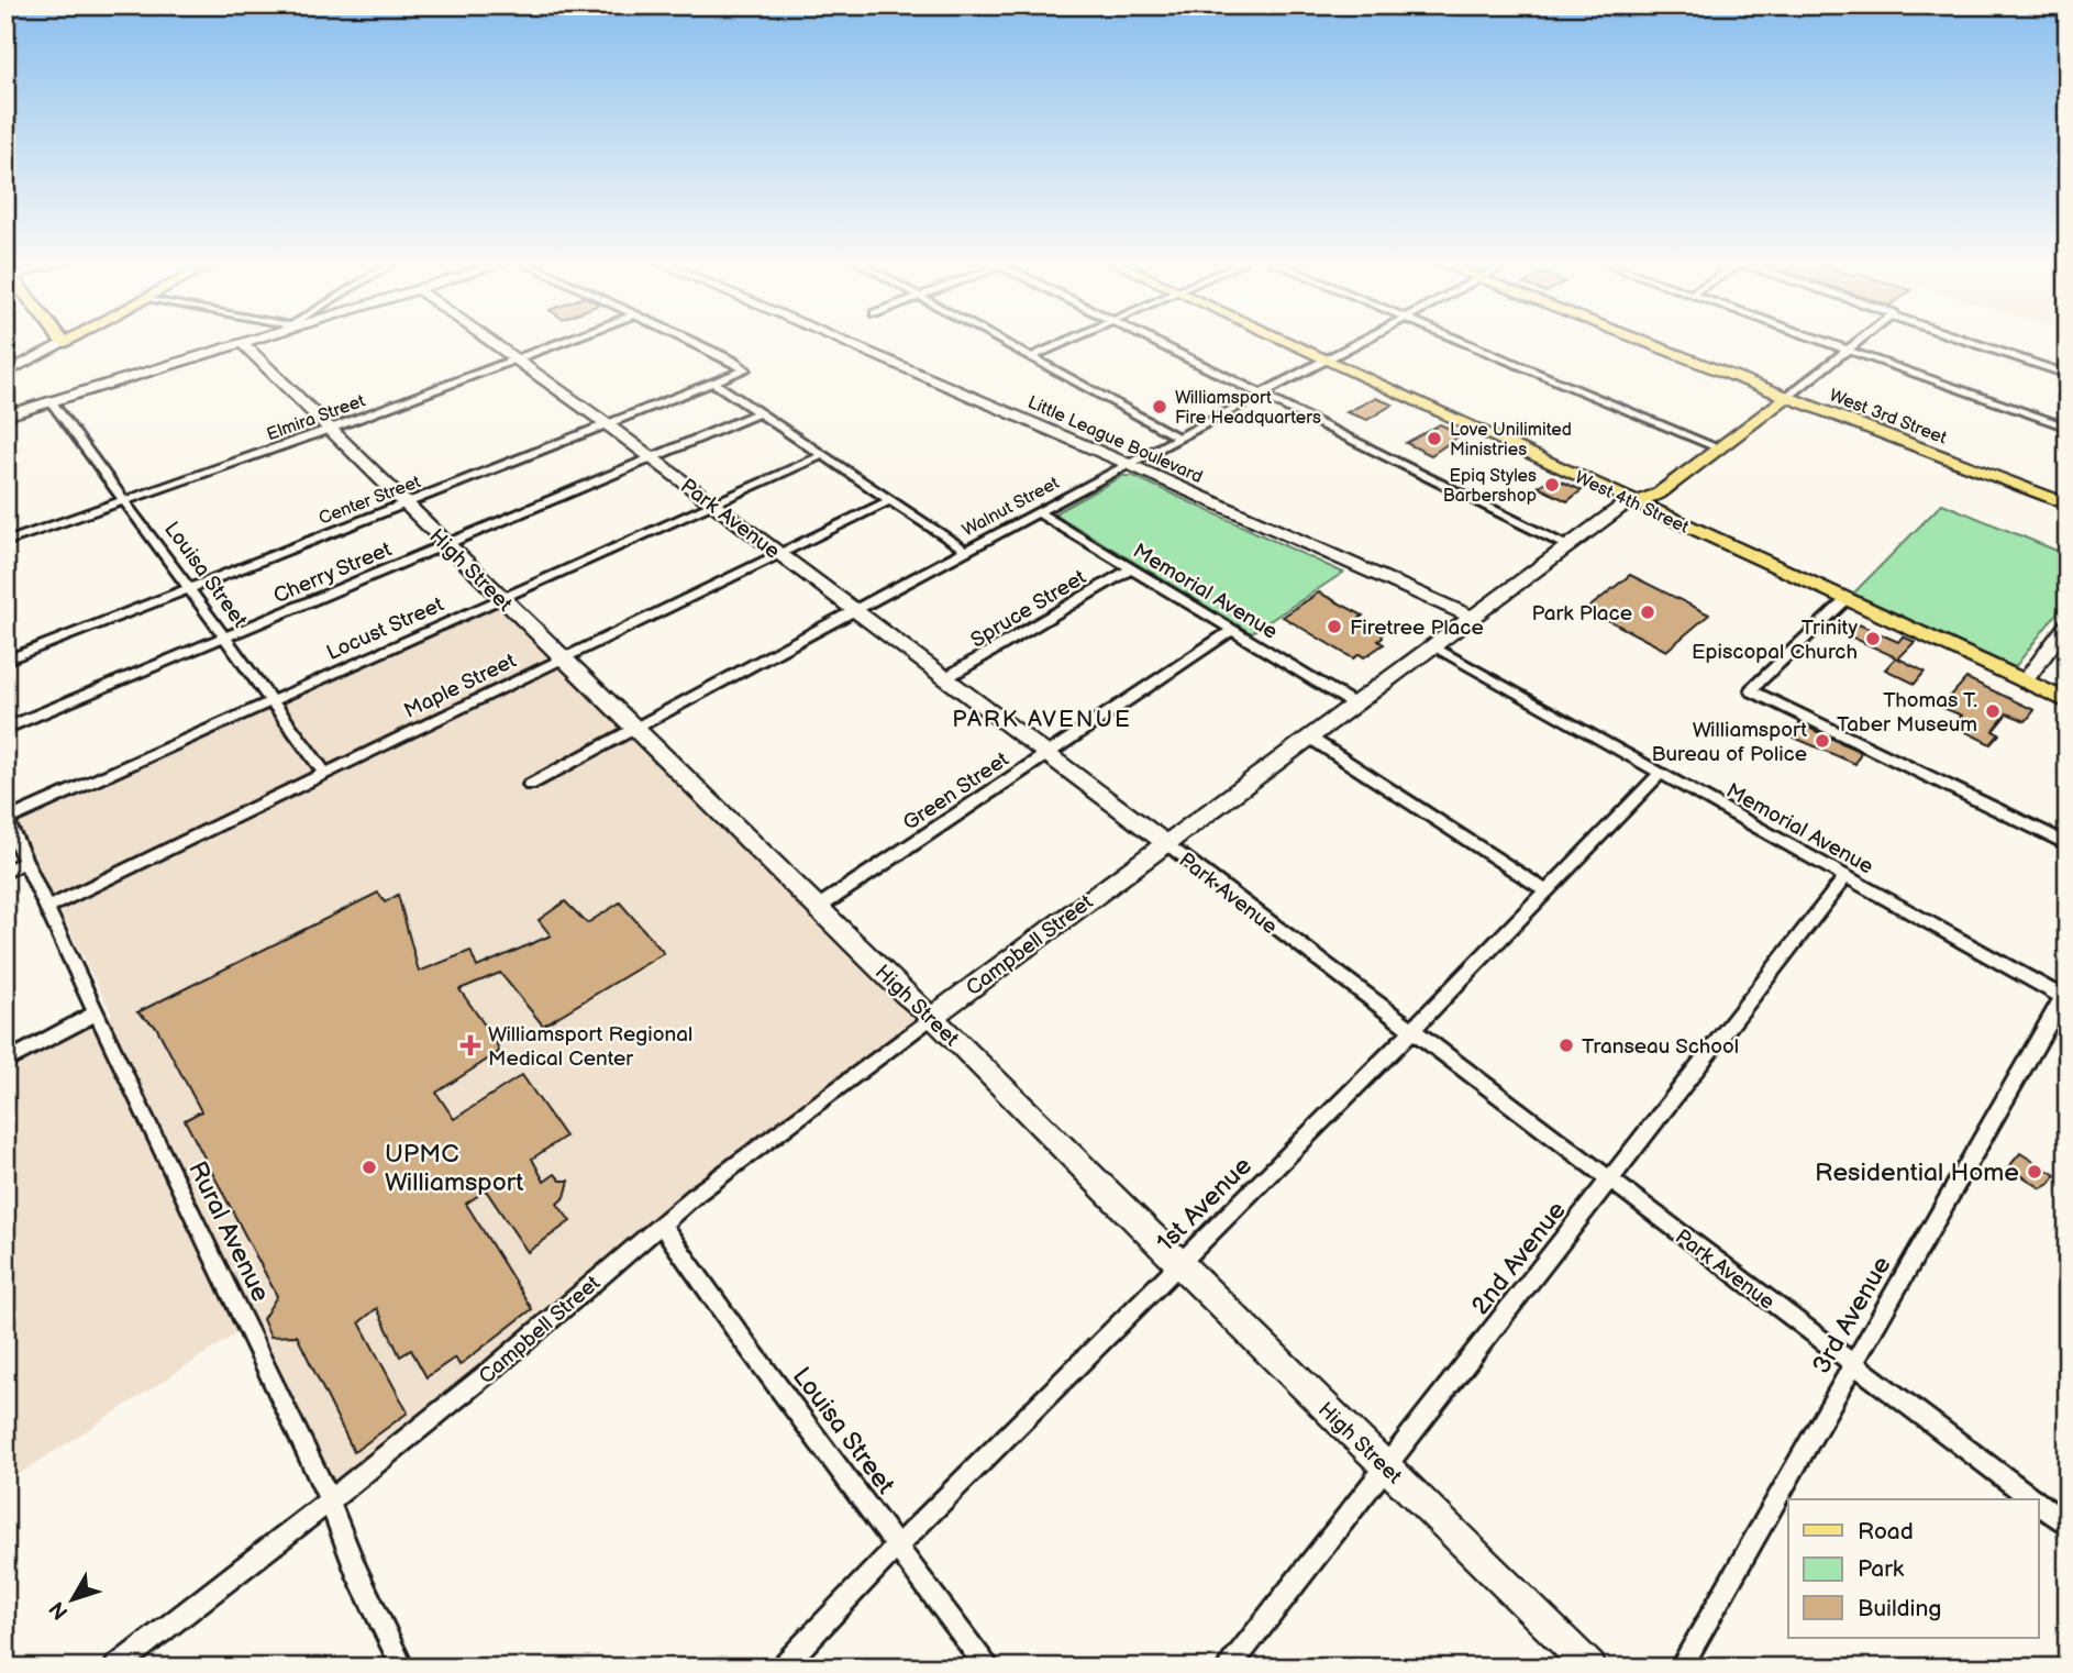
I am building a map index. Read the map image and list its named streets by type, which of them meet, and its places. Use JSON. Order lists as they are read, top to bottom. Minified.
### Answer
{"streets":{"main road":["West 3rd Street","West 4th Street","Campbell Street"],"street":["Elmira Street","Little League Boulevard","Center Street","Walnut Street","Park Avenue","High Street","Cherry Street","Louisa Street","Memorial Avenue","Spruce Street","Locust Street","Maple Street","Green Street","1st Avenue","Rural Avenue","2nd Avenue","3rd Avenue"]},"crossings":[["West 3rd Street","Campbell Street"],["Elmira Street","Park Avenue"],["Elmira Street","High Street"],["Elmira Street","Louisa Street"],["Little League Boulevard","Walnut Street"],["Little League Boulevard","Campbell Street"],["Center Street","Park Avenue"],["Center Street","High Street"],["Center Street","Louisa Street"],["West 4th Street","Walnut Street"],["West 4th Street","Campbell Street"],["Walnut Street","Park Avenue"],["Walnut Street","High Street"],["Walnut Street","Memorial Avenue"],["Park Avenue","Cherry Street"],["Park Avenue","Spruce Street"],["Park Avenue","Locust Street"],["Park Avenue","Maple Street"],["Park Avenue","Green Street"],["Park Avenue","Campbell Street"],["Park Avenue","1st Avenue"],["Park Avenue","2nd Avenue"],["Park Avenue","3rd Avenue"],["High Street","Cherry Street"],["High Street","Locust Street"],["High Street","Maple Street"],["High Street","Green Street"],["High Street","Campbell Street"],["High Street","1st Avenue"],["High Street","2nd Avenue"],["Cherry Street","Louisa Street"],["Louisa Street","Locust Street"],["Louisa Street","Maple Street"],["Louisa Street","Campbell Street"],["Louisa Street","1st Avenue"],["Memorial Avenue","Spruce Street"],["Memorial Avenue","Green Street"],["Memorial Avenue","Campbell Street"],["Memorial Avenue","1st Avenue"],["Memorial Avenue","2nd Avenue"],["Memorial Avenue","3rd Avenue"],["Locust Street","Rural Avenue"],["Maple Street","Rural Avenue"],["Campbell Street","Rural Avenue"]],"districts":["PARK AVENUE"],"places":{"other":["Williamsport Fire Headquarters","Love Unilimited Ministries","Epiq Styles Barbershop","Park Place","Firetree Place","Trinity Episcopal Church","Thomas T. Taber Museum","Williamsport Bureau of Police","Transeau School","UPMC Williamsport","Residential Home"],"health":["Williamsport Regional Medical Center"]},"legend":["Road","Park","Building"],"north":"bottom left"}
